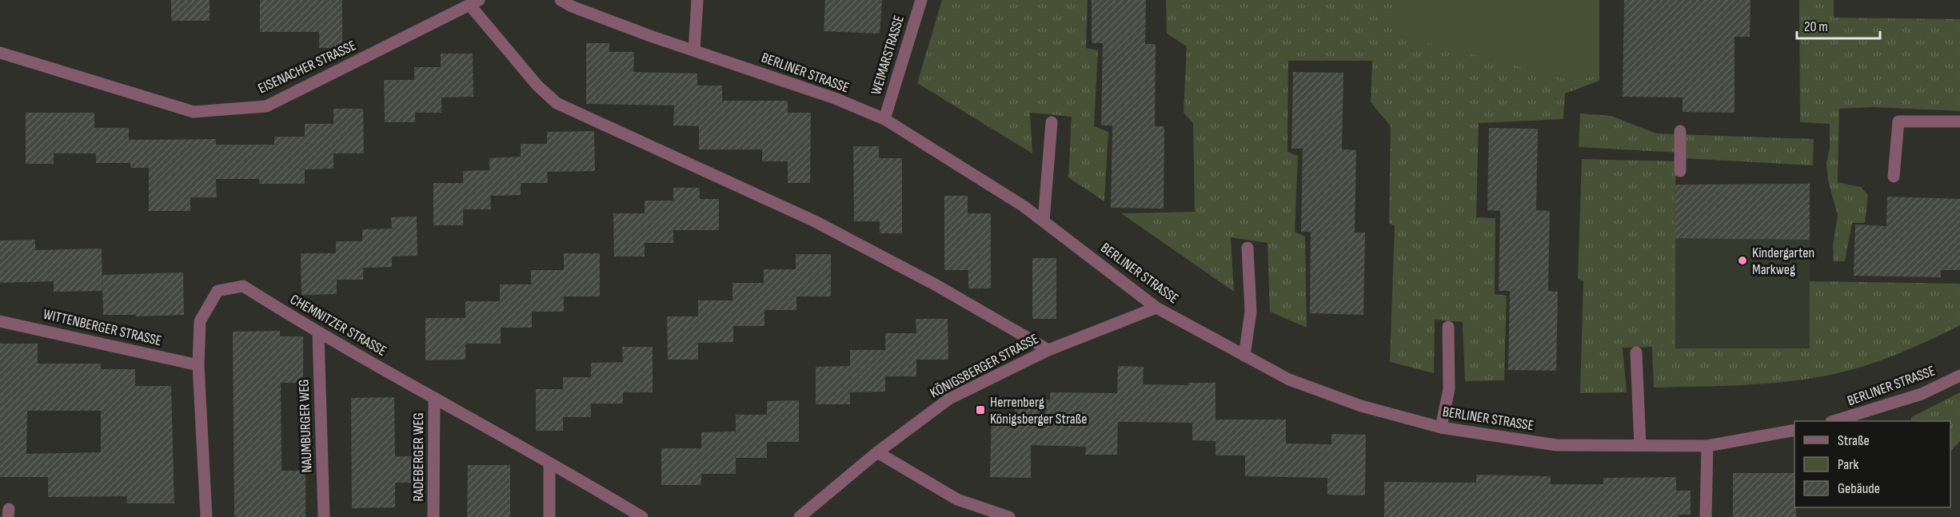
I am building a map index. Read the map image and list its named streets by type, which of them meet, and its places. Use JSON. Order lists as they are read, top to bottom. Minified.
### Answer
{"streets":{"street":["WEIMARSTRASSE","EISENACHER STRASSE","BERLINER STRASSE","CHEMNITZER STRASSE","WITTENBERGER STRASSE","KÖNIGSBERGER STRASSE","NAUMBURGER WEG","RADEBERGER WEG"]},"crossings":[["WEIMARSTRASSE","BERLINER STRASSE"],["BERLINER STRASSE","KÖNIGSBERGER STRASSE"],["CHEMNITZER STRASSE","WITTENBERGER STRASSE"],["CHEMNITZER STRASSE","NAUMBURGER WEG"],["CHEMNITZER STRASSE","RADEBERGER WEG"]],"places":{"other":["Kindergarten Markweg"],"transit":["Herrenberg Königsberger Straße"]},"legend":["Straße","Park","Gebäude"],"scale_bar":"20 m"}
